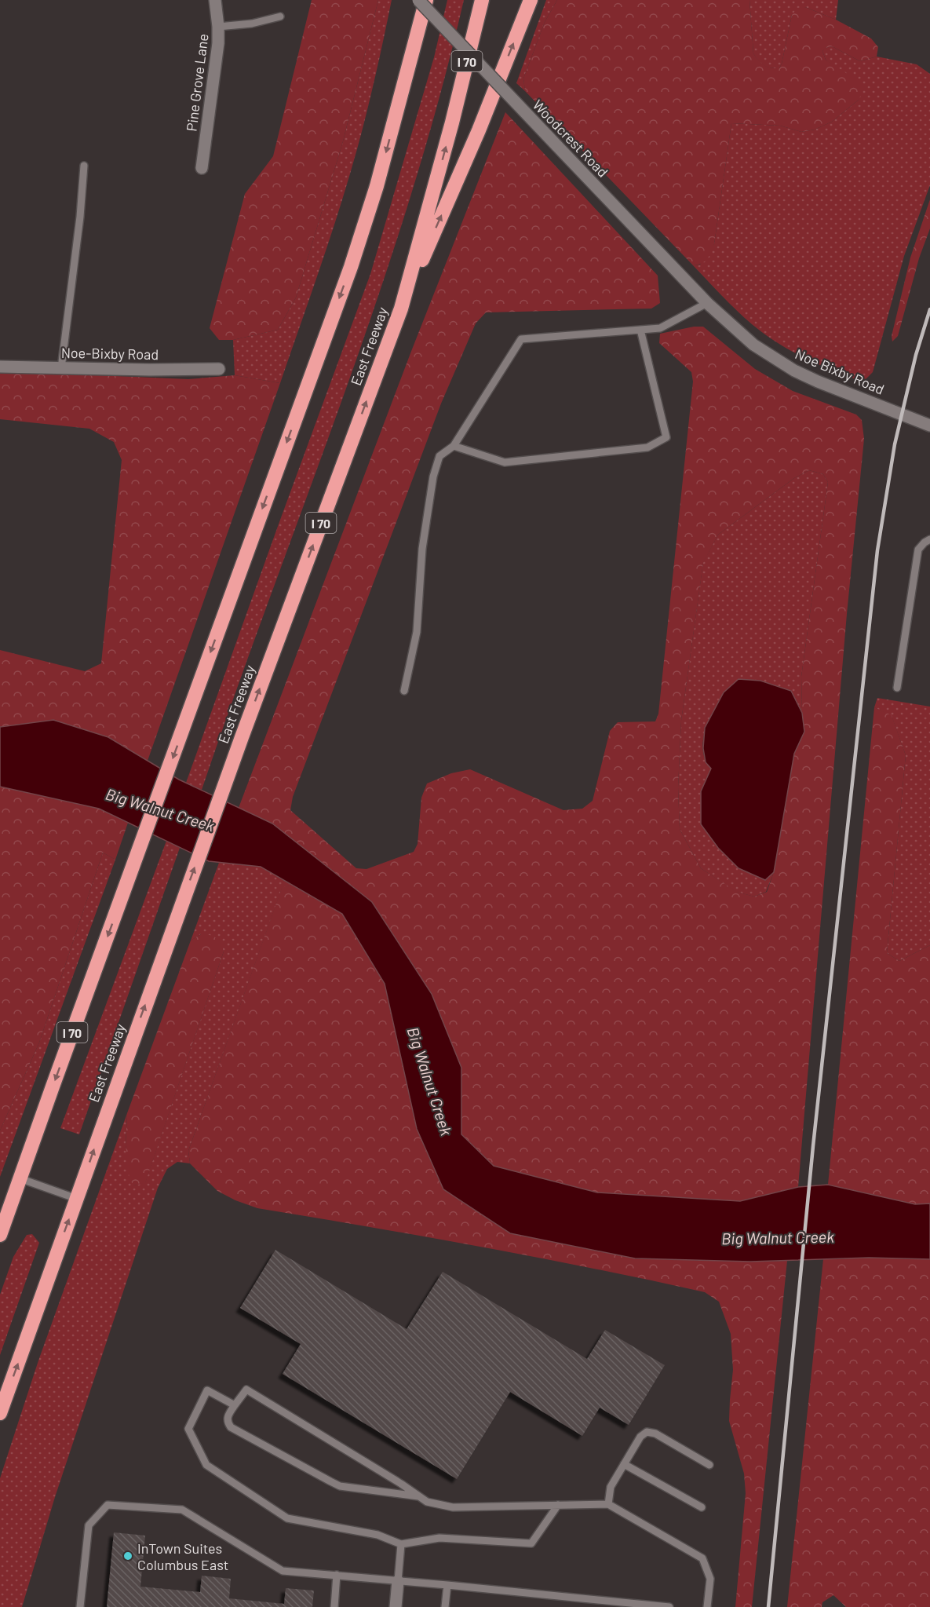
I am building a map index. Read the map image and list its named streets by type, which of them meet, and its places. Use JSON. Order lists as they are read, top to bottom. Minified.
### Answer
{"streets":{"highway":["I 70","East Freeway"],"street":["Pine Grove Lane","Woodcrest Road","Noe-Bixby Road","Noe Bixby Road"]},"crossings":[["Woodcrest Road","Noe Bixby Road"]],"water":["Big Walnut Creek"],"places":["InTown Suites Columbus East"]}
